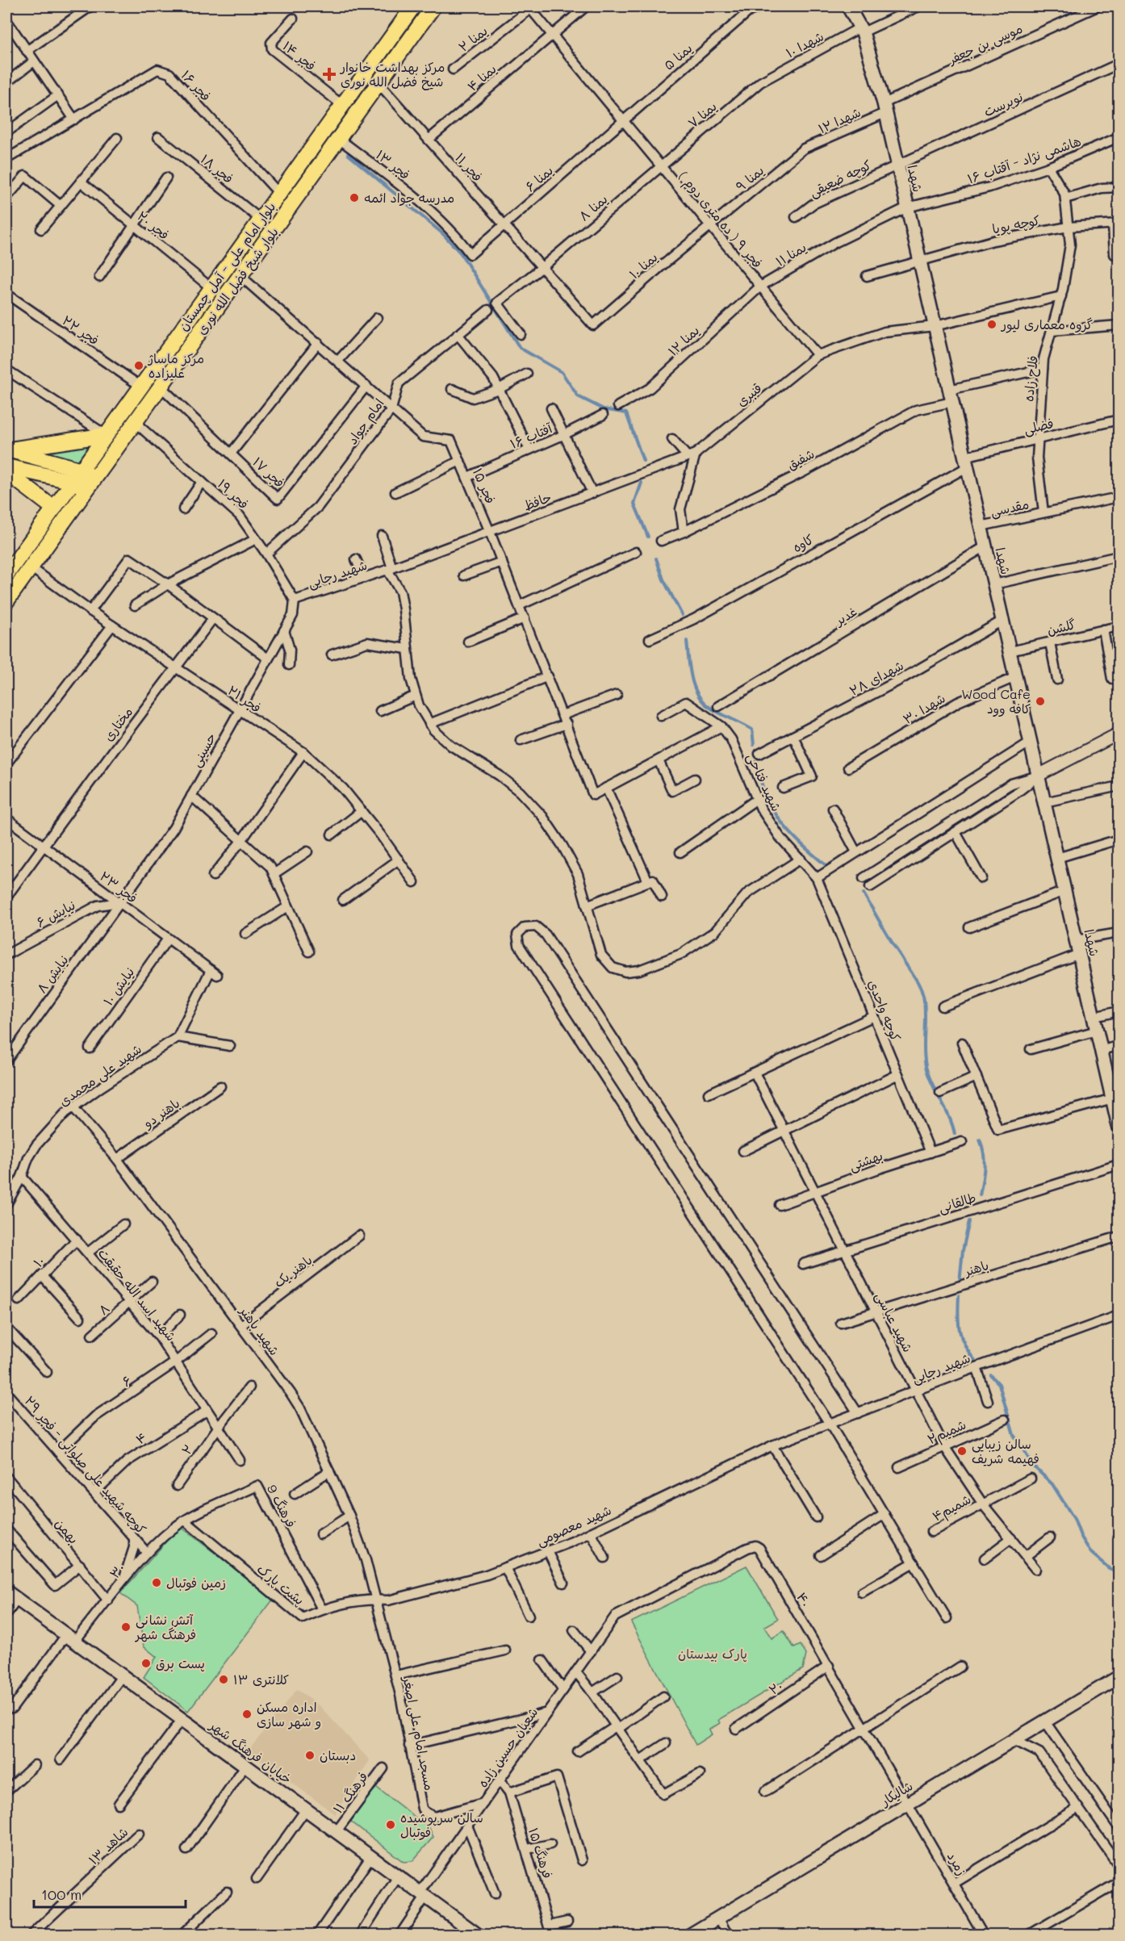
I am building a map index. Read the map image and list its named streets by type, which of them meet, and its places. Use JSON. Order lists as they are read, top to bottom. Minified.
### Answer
{"streets":{"main road":["شهدا","بلوار امام علی - آمل چمستان","بلوار شیخ فضل الله نوری","خیابان فرهنگ شهر","شالیکار"],"street":["یمنا ۲","موسی بن جعفر","شهدا ۱۰","فجر ۱۴","یمنا ۵","یمنا ۴","فجر ۱۶","نوپرست","یمنا ۷","شهدا ۱۲","هاشمی نژاد - آقتاب ۱۶","فجر ۱۳","فجر ۱۱","فجر ۱۸","یمنا ۶","یمنا ۹","کوچه ضعیقی","یمنا ۸","فجر ۹ ( ده متری دوم )","کوچه پویا","فجر ۲۰","یمنا ۱۱","یمنا ۱۰","فجر ۲۲","یمنا ۱۲","فلاح زاده","قنبری","امام جواد","فضلی","آفتاب ۱۶","شفیق","فجر ۱۷","فجر ۱۵","فجر ۱۹","حافظ","مقدسی","کاوه","شهید رجایی","غدیر","گلشن","شهدای ۲۸","فجر ۲۱","شهدا ۳۰","مختاری","حسینی","شهید فتاحی","فجر ۲۳","نیایش ۶","نیایش ۸","نیایش ۱۰","كوچه واحدي","شهید علی محمدی","باهنر دو","بهشتی","طالقانی","۱۰","باهنر","باهنر یک","شهید اسد الله حقیقت","۸","شهید عباسی","شهید باهنر","۶","شمیم۲","۴","۲","کوچه شهید علی صلواتی - فجر ۲۹","فرهنگ 9","شمیم۴","شهید معصومی","بهمن","۳۰","پشت پارک","۴۰","۲۰","مسجد امام علی اصغر","شعبان حسین زاده","فرهنگ ۱۱","شاهد ۱۳","فرهنگ ۱۵","زمرد"]},"crossings":[["یمنا ۲","فجر ۹ ( ده متری دوم )"],["موسی بن جعفر","شهدا ۱۲"],["موسی بن جعفر","شهدا"],["شهدا ۱۰","یمنا ۷"],["شهدا ۱۰","شهدا"],["فجر ۱۴","بلوار امام علی - آمل چمستان"],["یمنا ۵","یمنا ۶"],["یمنا ۵","فجر ۹ ( ده متری دوم )"],["یمنا ۴","فجر ۱۱"],["یمنا ۴","فجر ۹ ( ده متری دوم )"],["فجر ۱۶","بلوار امام علی - آمل چمستان"],["نوپرست","کوچه ضعیقی"],["نوپرست","شهدا"],["یمنا ۷","یمنا ۸"],["یمنا ۷","فجر ۹ ( ده متری دوم )"],["شهدا ۱۲","یمنا ۹"],["شهدا ۱۲","شهدا"],["هاشمی نژاد - آقتاب ۱۶","شهدا"],["هاشمی نژاد - آقتاب ۱۶","یمنا ۱۱"],["هاشمی نژاد - آقتاب ۱۶","فلاح زاده"],["فجر ۱۳","یمنا ۶"],["فجر ۱۳","بلوار شیخ فضل الله نوری"],["فجر ۱۱","یمنا ۶"],["فجر ۱۱","یمنا ۸"],["فجر ۱۱","یمنا ۱۰"],["فجر ۱۱","بلوار شیخ فضل الله نوری"],["فجر ۱۸","بلوار امام علی - آمل چمستان"],["یمنا ۶","فجر ۹ ( ده متری دوم )"],["یمنا ۹","فجر ۹ ( ده متری دوم )"],["یمنا ۹","یمنا ۱۰"],["کوچه ضعیقی","شهدا"],["شهدا","کوچه پویا"],["شهدا","فضلی"],["شهدا","شفیق"],["شهدا","مقدسی"],["شهدا","کاوه"],["شهدا","غدیر"],["شهدا","گلشن"],["شهدا","شهدای ۲۸"],["شهدا","شهدا ۳۰"],["یمنا ۸","فجر ۹ ( ده متری دوم )"],["فجر ۹ ( ده متری دوم )","یمنا ۱۱"],["فجر ۹ ( ده متری دوم )","یمنا ۱۰"],["فجر ۹ ( ده متری دوم )","یمنا ۱۲"],["فجر ۹ ( ده متری دوم )","قنبری"],["کوچه پویا","فلاح زاده"],["فجر ۲۰","بلوار امام علی - آمل چمستان"],["یمنا ۱۱","یمنا ۱۲"],["بلوار امام علی - آمل چمستان","فجر ۲۲"],["بلوار شیخ فضل الله نوری","فجر ۱۷"],["بلوار شیخ فضل الله نوری","فجر ۱۵"],["بلوار شیخ فضل الله نوری","فجر ۱۹"],["بلوار شیخ فضل الله نوری","فجر ۲۱"],["فلاح زاده","فضلی"],["فلاح زاده","شفیق"],["فلاح زاده","مقدسی"],["قنبری","حافظ"],["امام جواد","فجر ۱۵"],["امام جواد","فجر ۱۹"],["فضلی","کاوه"],["آفتاب ۱۶","فجر ۱۵"],["فجر ۱۷","فجر ۱۵"],["فجر ۱۵","حافظ"],["فجر ۱۹","شهید رجایی"],["فجر ۱۹","حسینی"],["حافظ","شهید رجایی"],["شهید رجایی","حسینی"],["شهید رجایی","شهید عباسی"],["شهید رجایی","شهید معصومی"],["فجر ۲۱","مختاری"],["فجر ۲۱","حسینی"],["مختاری","فجر ۲۳"],["حسینی","فجر ۲۳"],["حسینی","نیایش ۶"],["حسینی","نیایش ۸"],["شهید فتاحی","كوچه واحدي"],["فجر ۲۳","نیایش ۶"],["فجر ۲۳","نیایش ۸"],["فجر ۲۳","نیایش ۱۰"],["فجر ۲۳","شهید علی محمدی"],["نیایش ۶","نیایش ۸"],["كوچه واحدي","بهشتی"],["شهید علی محمدی","شهید اسد الله حقیقت"],["شهید علی محمدی","شهید باهنر"],["باهنر دو","شهید باهنر"],["بهشتی","شهید عباسی"],["طالقانی","شهید عباسی"],["۱۰","شهید اسد الله حقیقت"],["باهنر","شهید عباسی"],["باهنر یک","شهید باهنر"],["شهید اسد الله حقیقت","۸"],["شهید اسد الله حقیقت","۶"],["شهید اسد الله حقیقت","۴"],["شهید اسد الله حقیقت","۲"],["شهید عباسی","شمیم۲"],["شهید عباسی","شمیم۴"],["شهید باهنر","شهید معصومی"],["شهید باهنر","پشت پارک"],["شهید باهنر","مسجد امام علی اصغر"],["۶","کوچه شهید علی صلواتی - فجر ۲۹"],["۴","کوچه شهید علی صلواتی - فجر ۲۹"],["کوچه شهید علی صلواتی - فجر ۲۹","۳۰"],["فرهنگ 9","۳۰"],["فرهنگ 9","پشت پارک"],["شهید معصومی","پشت پارک"],["شهید معصومی","مسجد امام علی اصغر"],["بهمن","۳۰"],["۳۰","پشت پارک"],["۳۰","خیابان فرهنگ شهر"],["پشت پارک","مسجد امام علی اصغر"],["۴۰","۲۰"],["۴۰","شعبان حسین زاده"],["۴۰","شالیکار"],["۴۰","زمرد"],["مسجد امام علی اصغر","شعبان حسین زاده"],["شعبان حسین زاده","خیابان فرهنگ شهر"],["شعبان حسین زاده","فرهنگ ۱۵"],["خیابان فرهنگ شهر","فرهنگ ۱۱"],["شالیکار","زمرد"]],"parks":["پارک بیدستان"],"places":{"health":["مرکز بهداشت خانوار شیخ فضل الله نوری"],"other":["مدرسه جواد ائمه","گروه معماری لیور","مرکز ماساژ علیزاده","Wood Cafe کافه وود","سالن زیبایی فهیمه شریف","زمین فوتبال","آتش نشانی فرهنگ شهر","پست برق","کلانتری ۱۳","اداره مسکن و شهر سازی","دبستان","سالن سرپوشیده فوتبال"]},"scale_bar":"100 m"}
